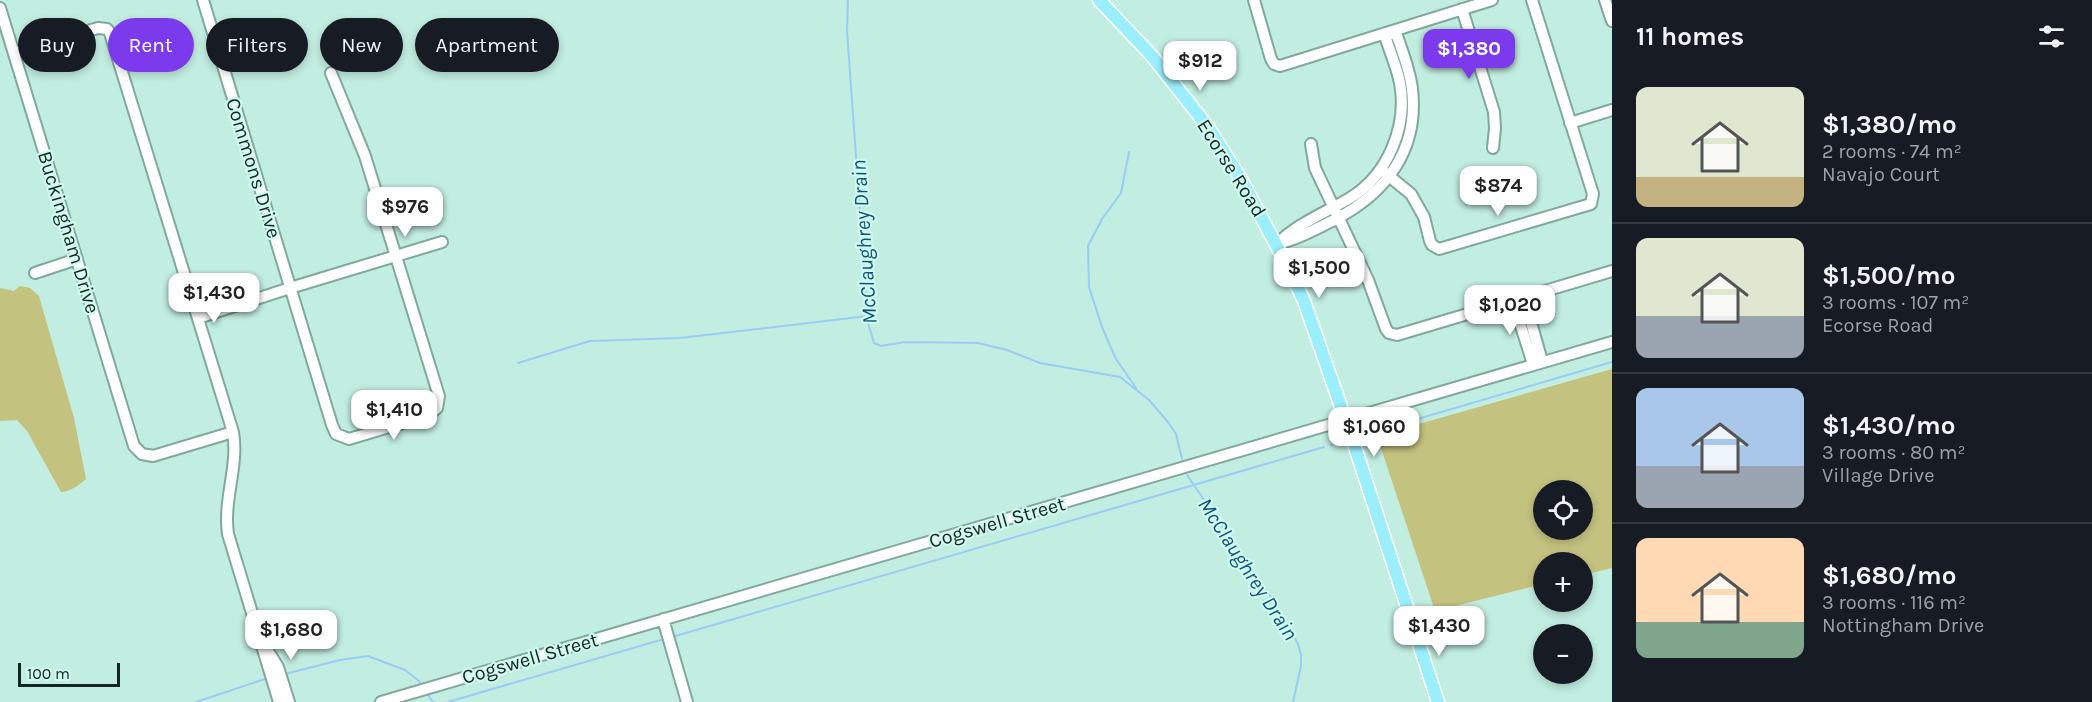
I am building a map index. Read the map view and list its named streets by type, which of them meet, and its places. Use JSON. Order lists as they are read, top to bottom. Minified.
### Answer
{"streets":{"main road":["Ecorse Road"],"street":["Commons Drive","Buckingham Drive","Cogswell Street"]},"crossings":[["Ecorse Road","Cogswell Street"]],"water":["McClaughrey Drain"],"scale_bar":"100 m","page":{"heading":"11 homes","chip":["Buy","Rent","Filters","New","Apartment"],"price":["$1,380","$912","$874","$976","$1,500","$1,430","$1,020","$1,410","$1,060","$1,430","$1,680"],"list":[{"name":"$1,380/mo","note":"2 rooms · 74 m² · Navajo Court"},{"name":"$1,500/mo","note":"3 rooms · 107 m² · Ecorse Road"},{"name":"$1,430/mo","note":"3 rooms · 80 m² · Village Drive"},{"name":"$1,680/mo","note":"3 rooms · 116 m² · Nottingham Drive"}],"map_buttons":["+","−"],"scale":"100 m"}}
